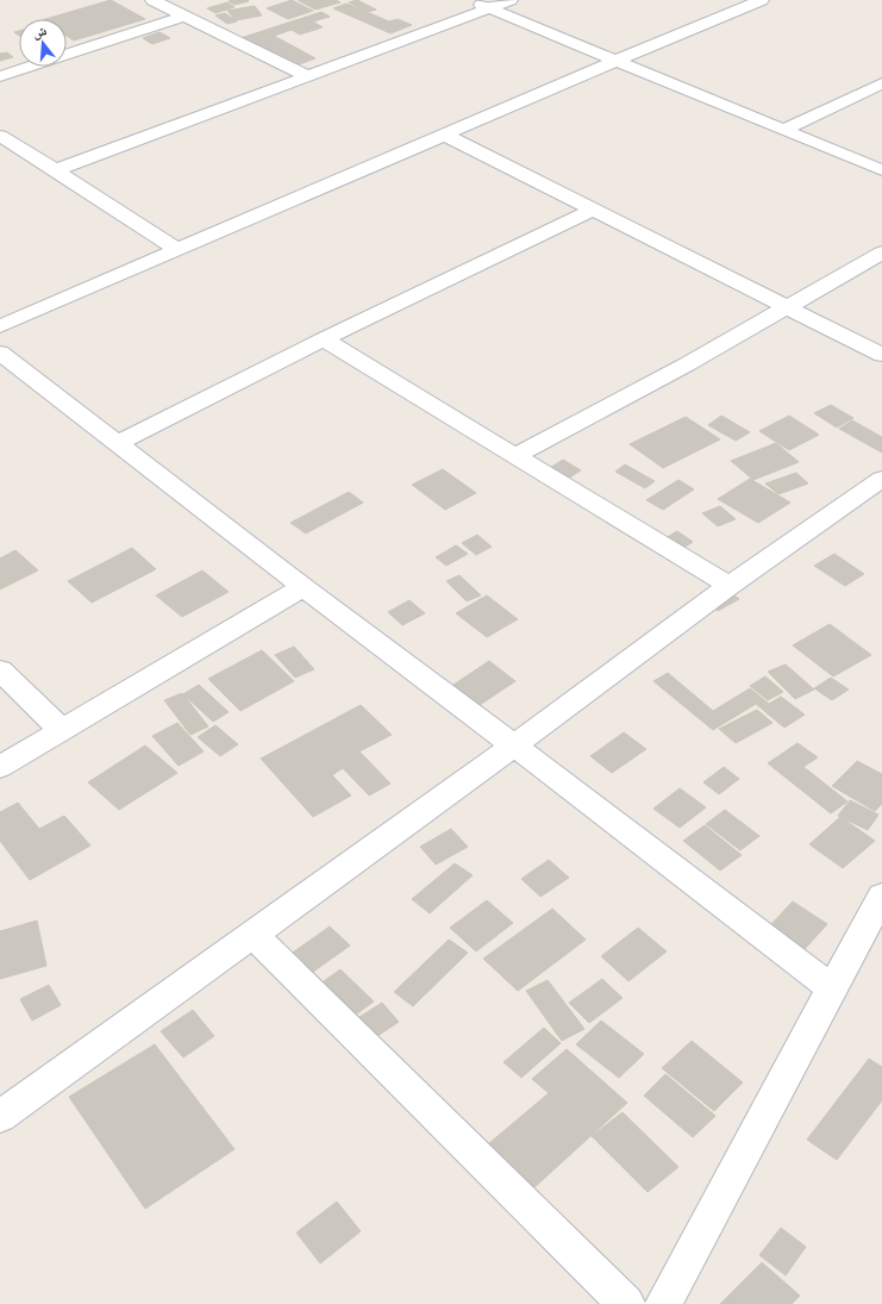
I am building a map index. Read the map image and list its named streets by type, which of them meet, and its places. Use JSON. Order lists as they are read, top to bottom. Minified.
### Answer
{"north":"top"}
